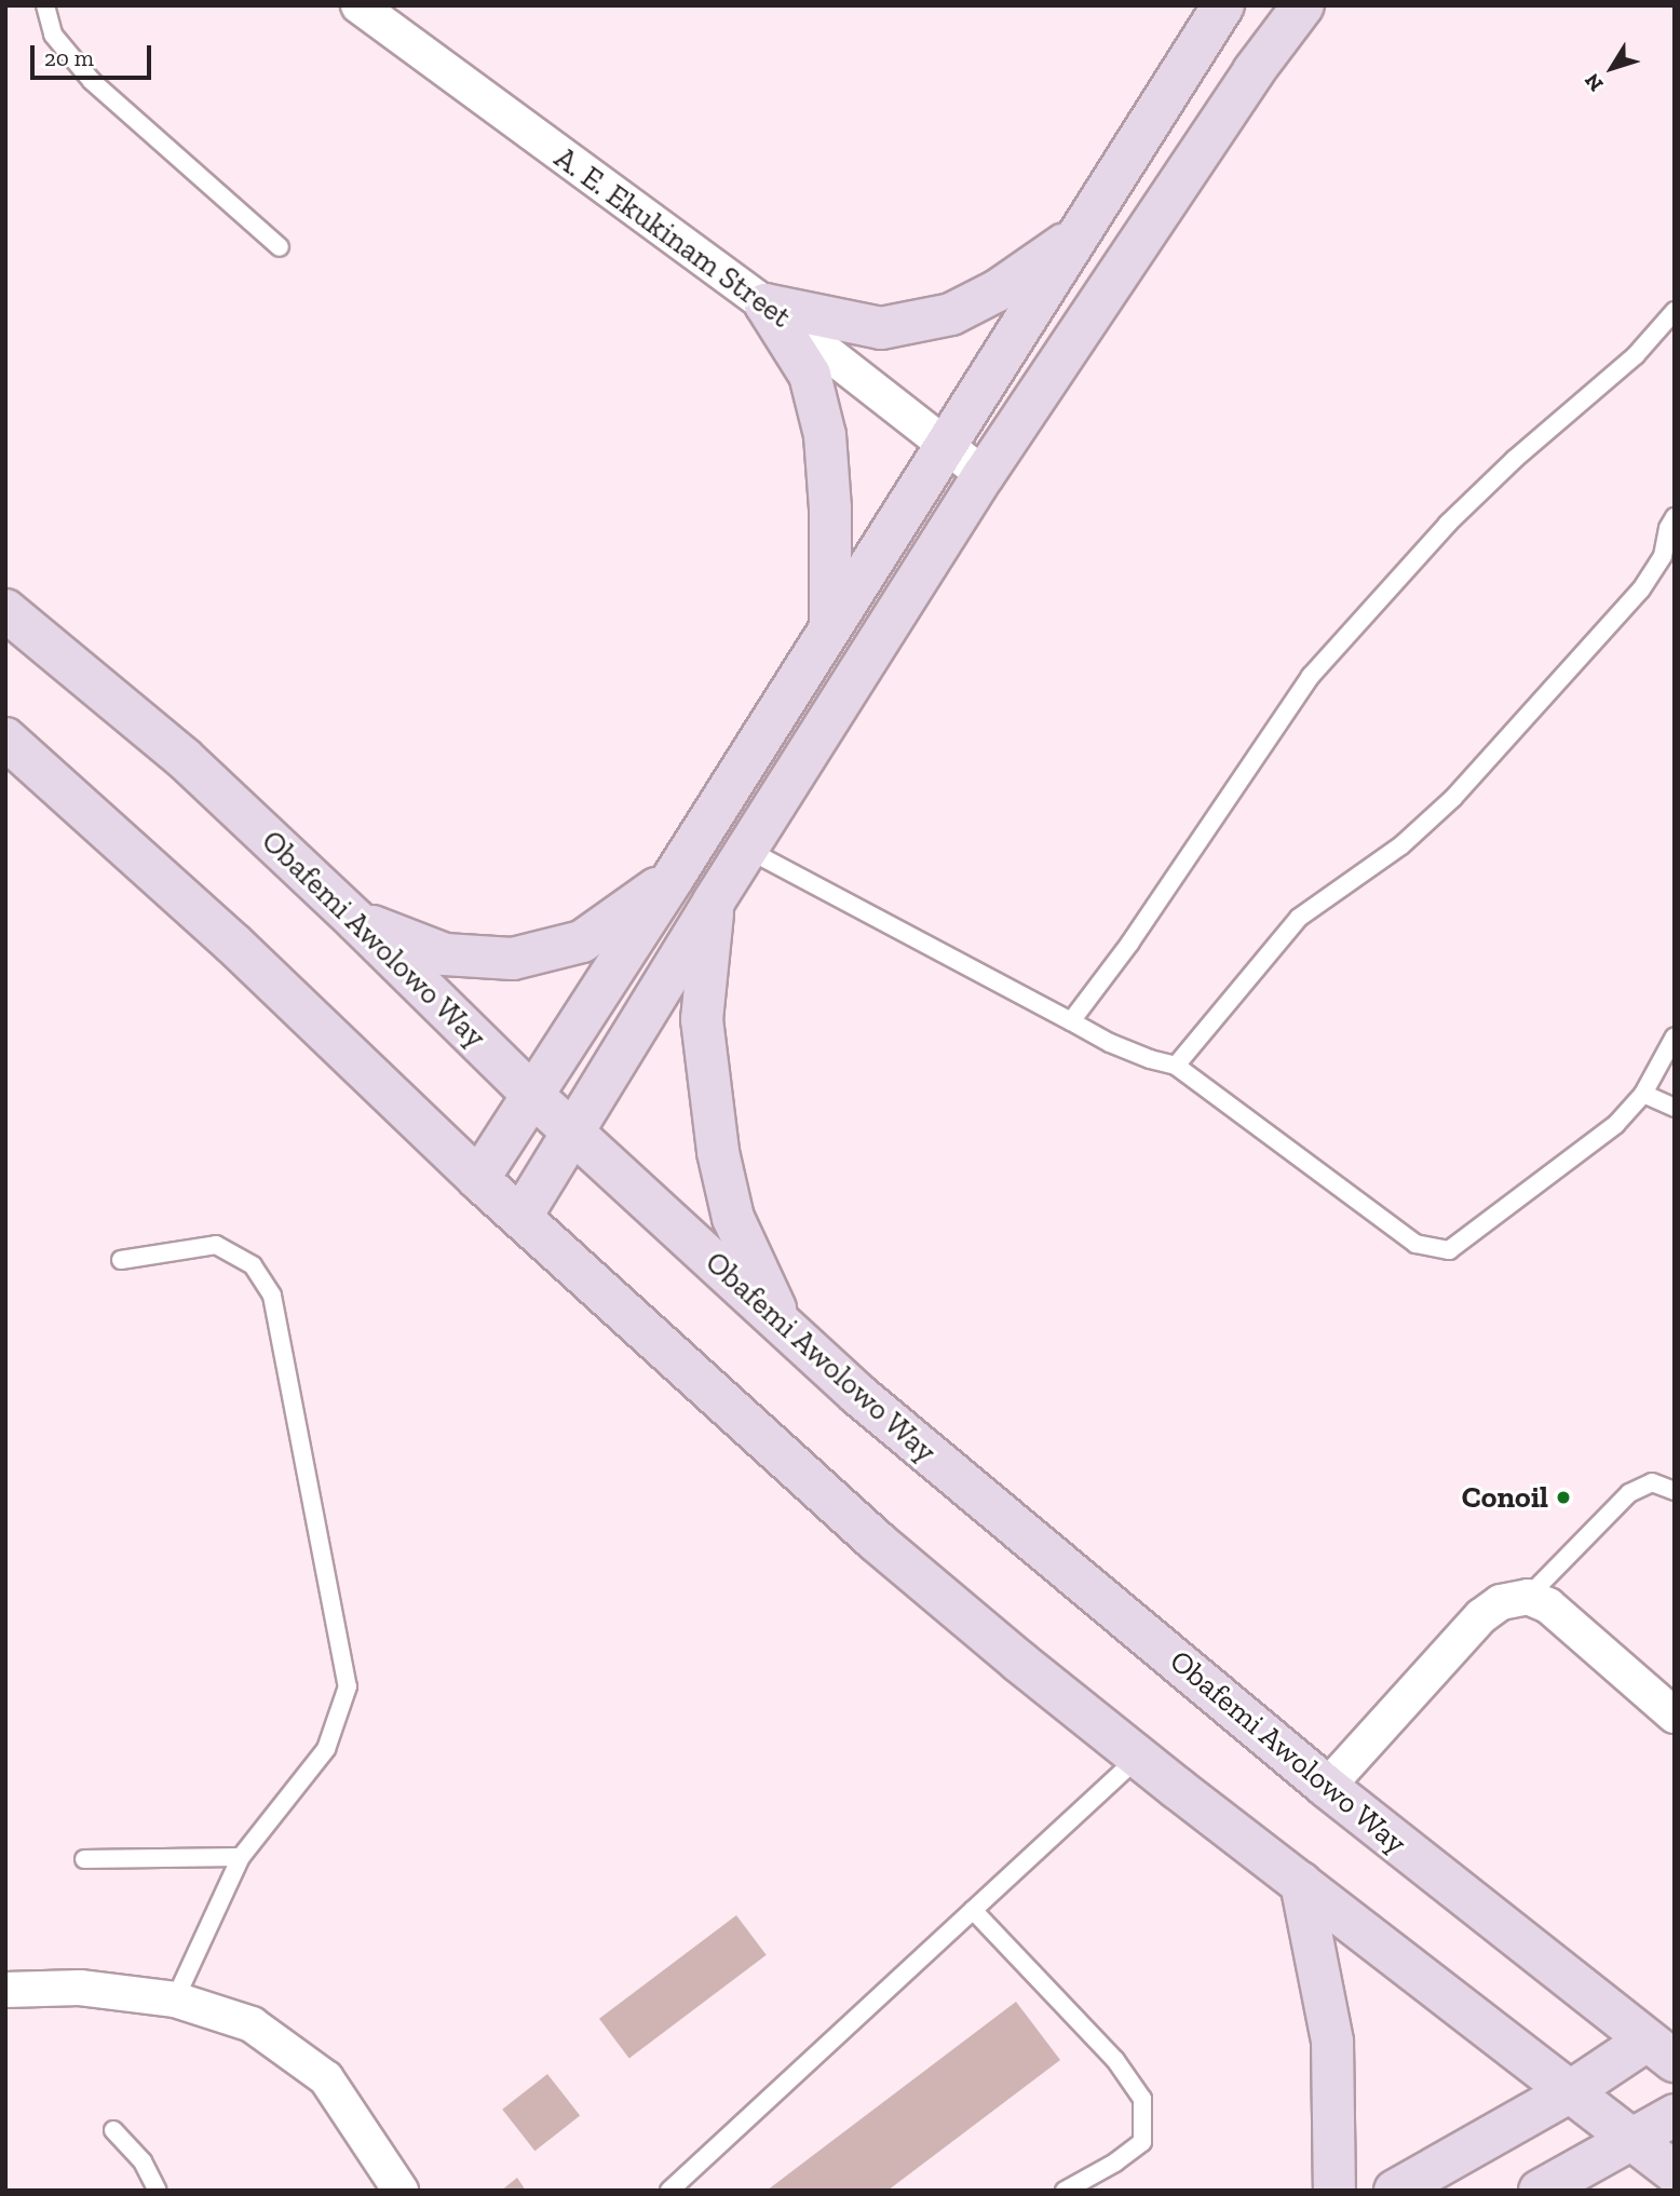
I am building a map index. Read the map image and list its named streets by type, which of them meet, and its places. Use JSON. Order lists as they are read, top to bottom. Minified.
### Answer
{"streets":{"main road":["Obafemi Awolowo Way"],"street":["A. E. Ekukinam Street"]},"places":["Conoil"],"scale_bar":"20 m","north":"bottom left"}
